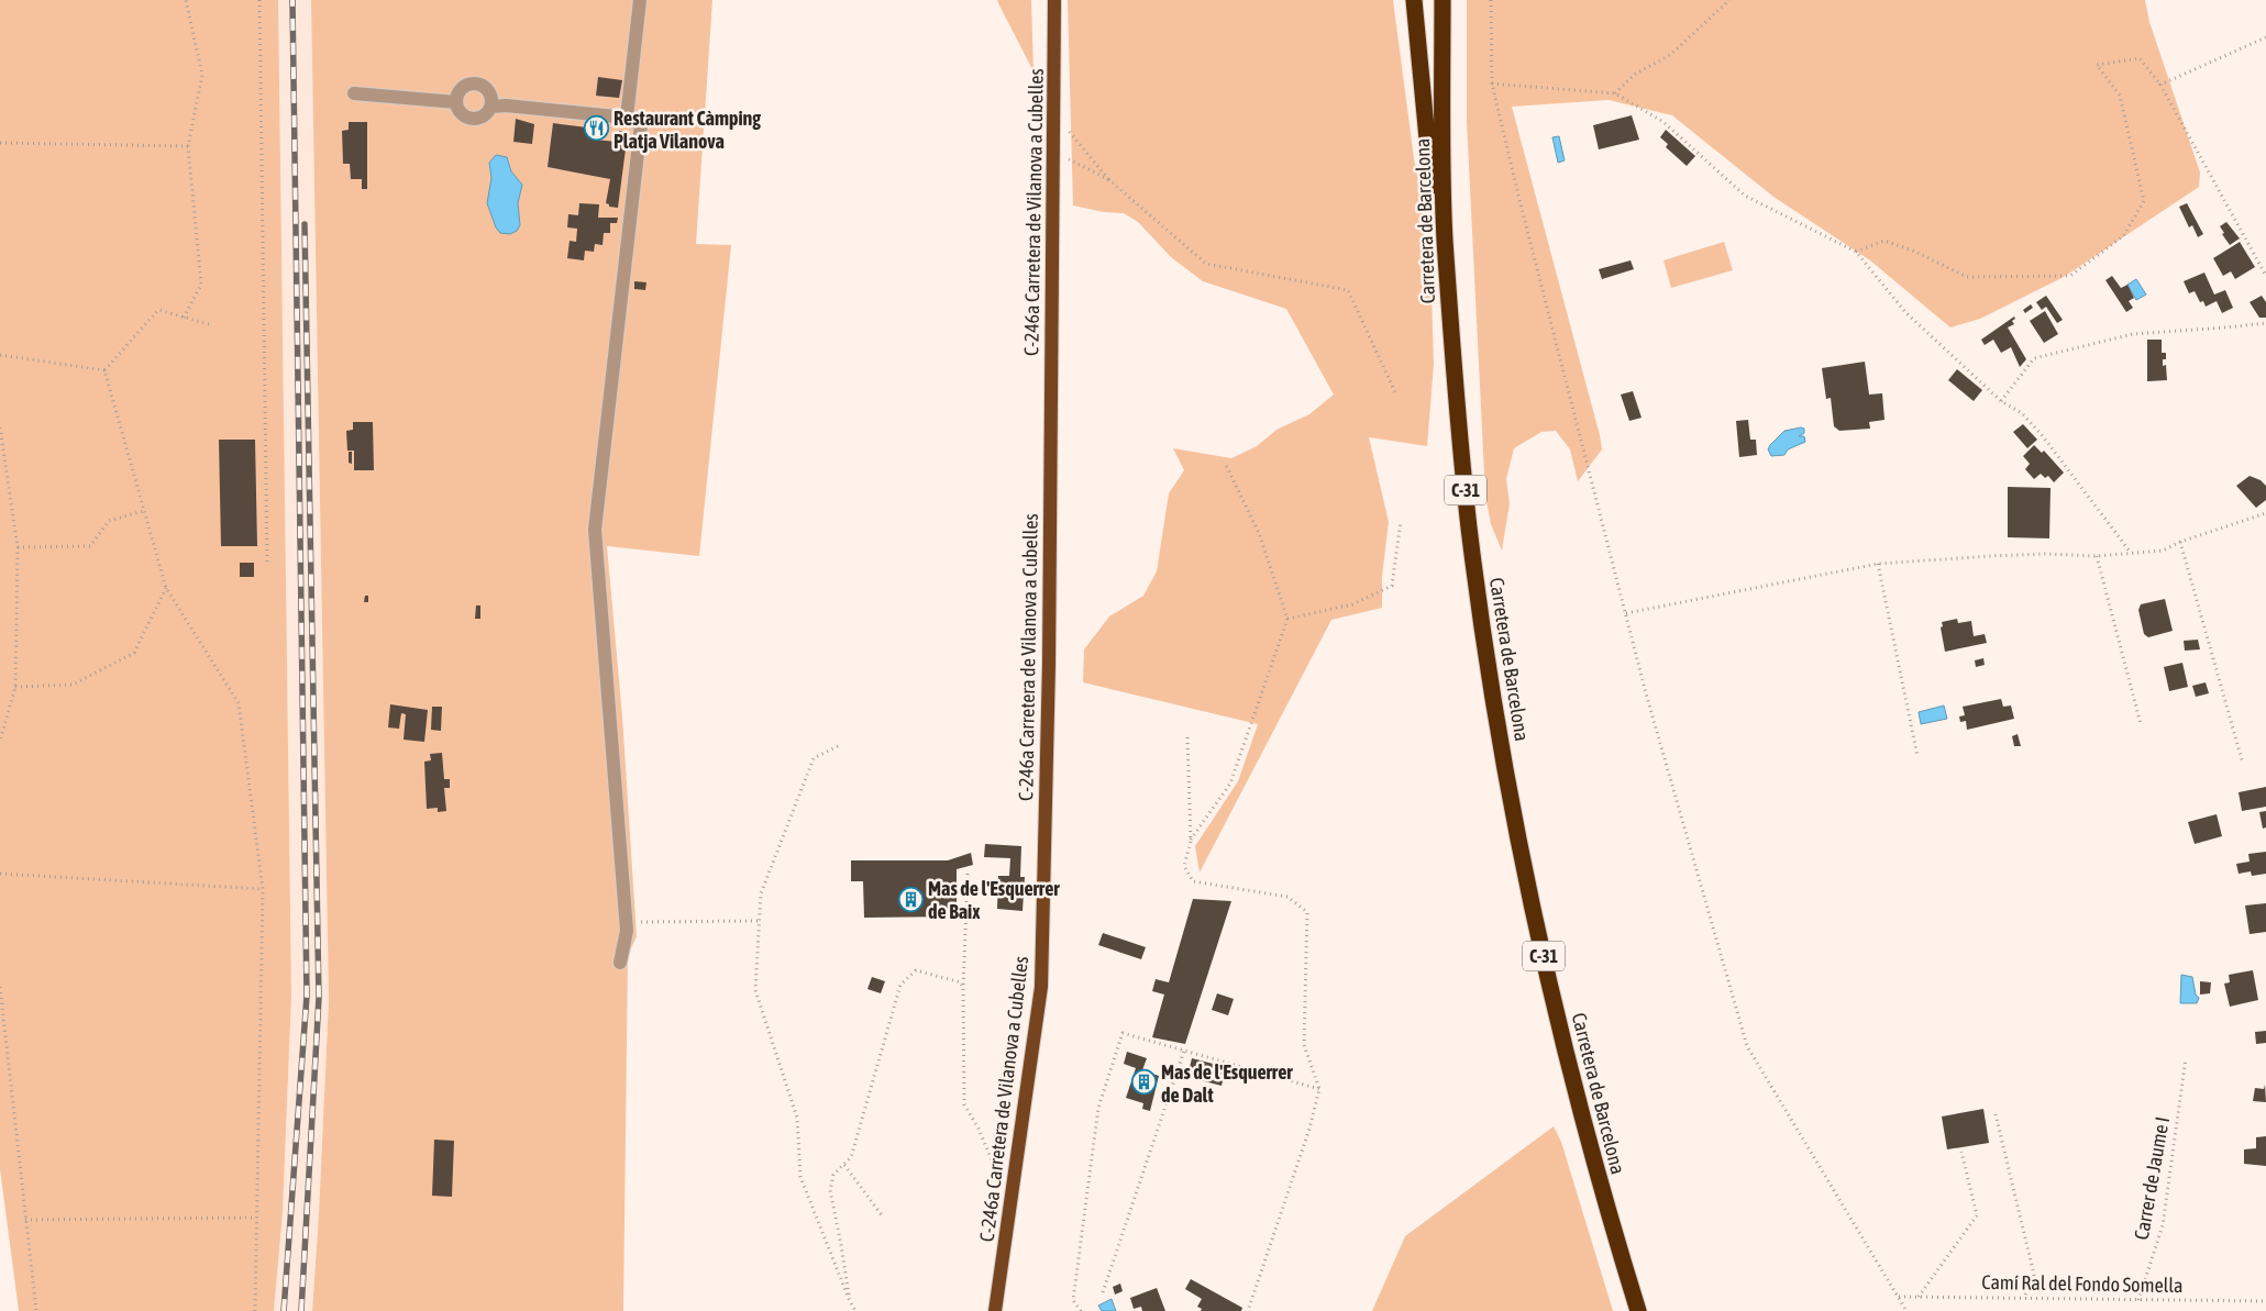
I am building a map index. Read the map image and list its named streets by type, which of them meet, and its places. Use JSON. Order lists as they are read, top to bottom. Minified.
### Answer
{"streets":{"highway":["Carretera de Barcelona","C-31"],"main road":["C-246a Carretera de Vilanova a Cubelles"],"path":["Carrer de Jaume I","Camí Ral del Fondo Somella"]},"crossings":[["Carrer de Jaume I","Camí Ral del Fondo Somella"]],"places":{"restaurant":["Restaurant Càmping Platja Vilanova"],"building":["Mas de l'Esquerrer de Baix","Mas de l'Esquerrer de Dalt"]}}
